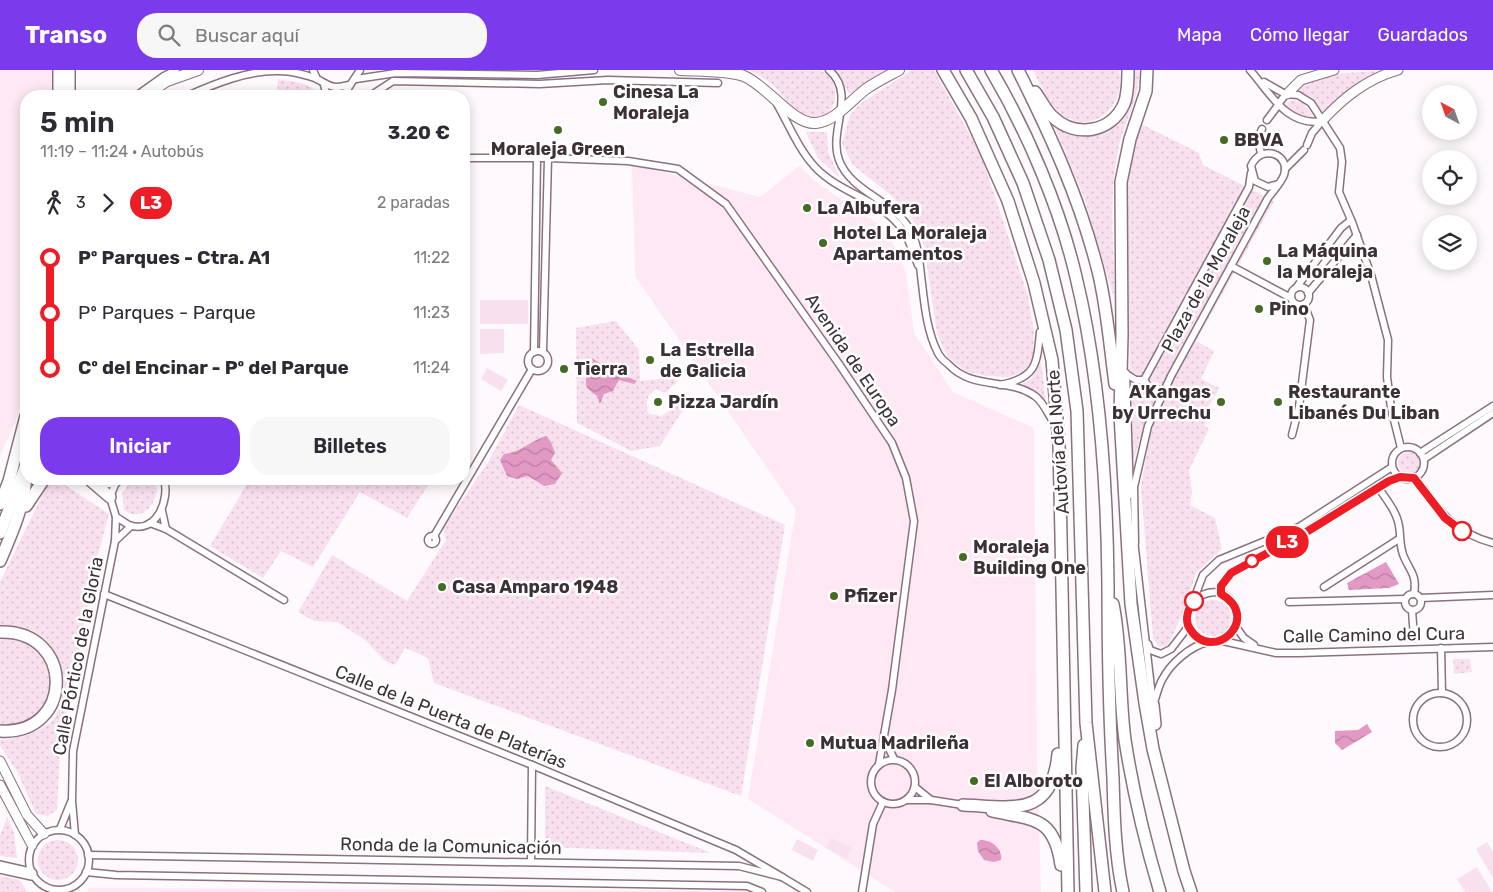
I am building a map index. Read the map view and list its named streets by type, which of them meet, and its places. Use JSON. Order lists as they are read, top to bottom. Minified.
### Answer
{"streets":{"highway":["Autovía del Norte"],"street":["Plaza de la Moraleja","Avenida de Europa","Calle Camino del Cura","Calle Pórtico de la Gloria","Calle de la Puerta de Platerías","Ronda de la Comunicación"]},"crossings":[["Calle Pórtico de la Gloria","Calle de la Puerta de Platerías"],["Calle Pórtico de la Gloria","Ronda de la Comunicación"],["Calle de la Puerta de Platerías","Ronda de la Comunicación"]],"places":["Cinesa La Moraleja","Moraleja Green","BBVA","La Albufera","Hotel La Moraleja Apartamentos","La Máquina la Moraleja","Pino","La Estrella de Galicia","Tierra","Pizza Jardín","A'Kangas by Urrechu","Restaurante Libanés Du Liban","Moraleja Building One","Casa Amparo 1948","Pfizer","Mutua Madrileña","El Alboroto"],"lines":["bus line L3"],"north":"top left","page":{"header":"Transo","search":"Buscar aquí","nav":["Mapa","Cómo llegar","Guardados"],"on_map":"L3","heading":["5 min","11:19 – 11:24 · Autobús","3.20 €"],"legs":["3","L3","2 paradas"],"list":[{"name":"Pº Parques - Ctra. A1","value":"11:22"},{"name":"Pº Parques - Parque","value":"11:23"},{"name":"Cº del Encinar - Pº del Parque","value":"11:24"}],"buttons":["Iniciar","Billetes"]}}
